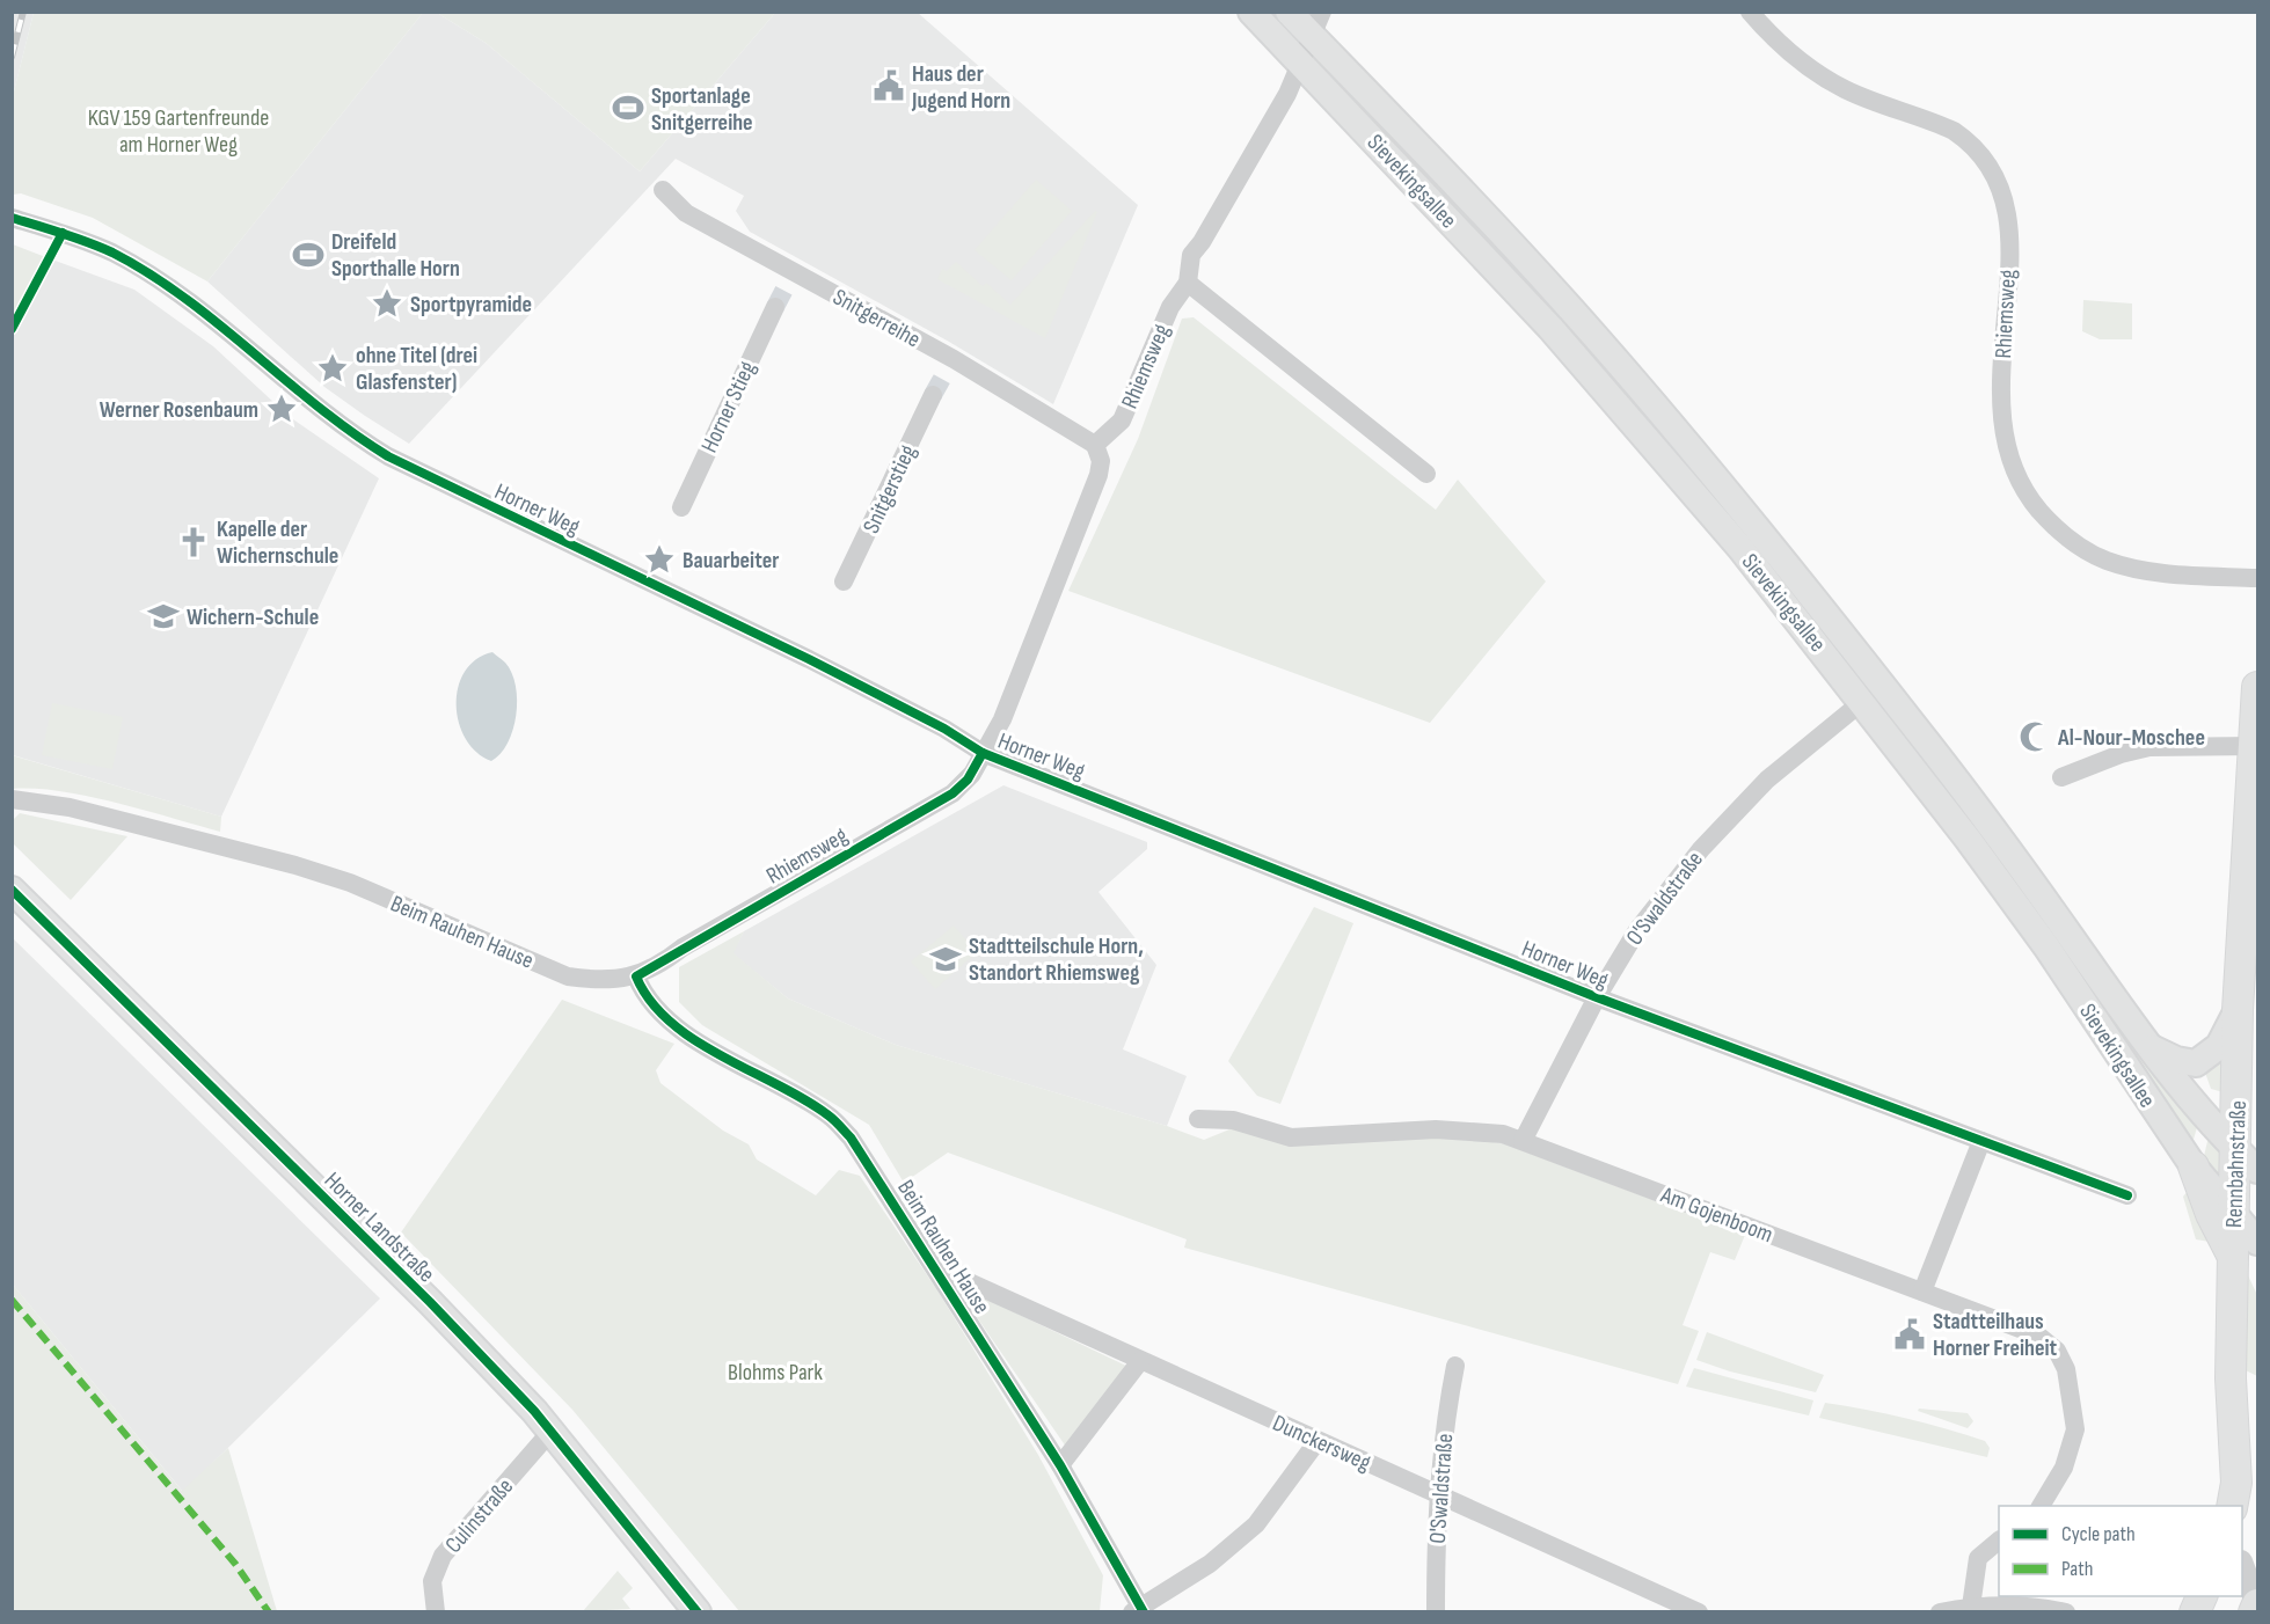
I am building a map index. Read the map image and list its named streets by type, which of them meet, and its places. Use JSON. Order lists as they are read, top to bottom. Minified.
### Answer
{"streets":{"main road":["Sievekingsallee","Rennbahnstraße","Horner Landstraße"],"street":["Rhiemsweg","Snitgerreihe","Horner Stieg","Snitgerstieg","Horner Weg","O'Swaldstraße","Beim Rauhen Hause","Am Gojenboom","Dunckersweg","Culinstraße"]},"crossings":[["Sievekingsallee","Rhiemsweg"],["Sievekingsallee","O'Swaldstraße"],["Sievekingsallee","Rennbahnstraße"],["Rhiemsweg","Snitgerreihe"],["Rhiemsweg","Horner Weg"],["Rhiemsweg","Beim Rauhen Hause"],["Horner Weg","O'Swaldstraße"],["O'Swaldstraße","Am Gojenboom"],["O'Swaldstraße","Dunckersweg"],["Beim Rauhen Hause","Dunckersweg"],["Horner Landstraße","Culinstraße"]],"parks":["KGV 159 Gartenfreunde am Horner Weg","Blohms Park"],"places":{"public building":["Haus der Jugend Horn","Stadtteilhaus Horner Freiheit"],"sports":["Sportanlage Snitgerreihe","Dreifeld Sporthalle Horn"],"place":["Sportpyramide","ohne Titel (drei Glasfenster)","Werner Rosenbaum","Bauarbeiter"],"church":["Kapelle der Wichernschule"],"school or university":["Wichern-Schule","Stadtteilschule Horn, Standort Rhiemsweg"],"mosque":["Al-Nour-Moschee"]},"legend":["Cycle path","Path"]}
